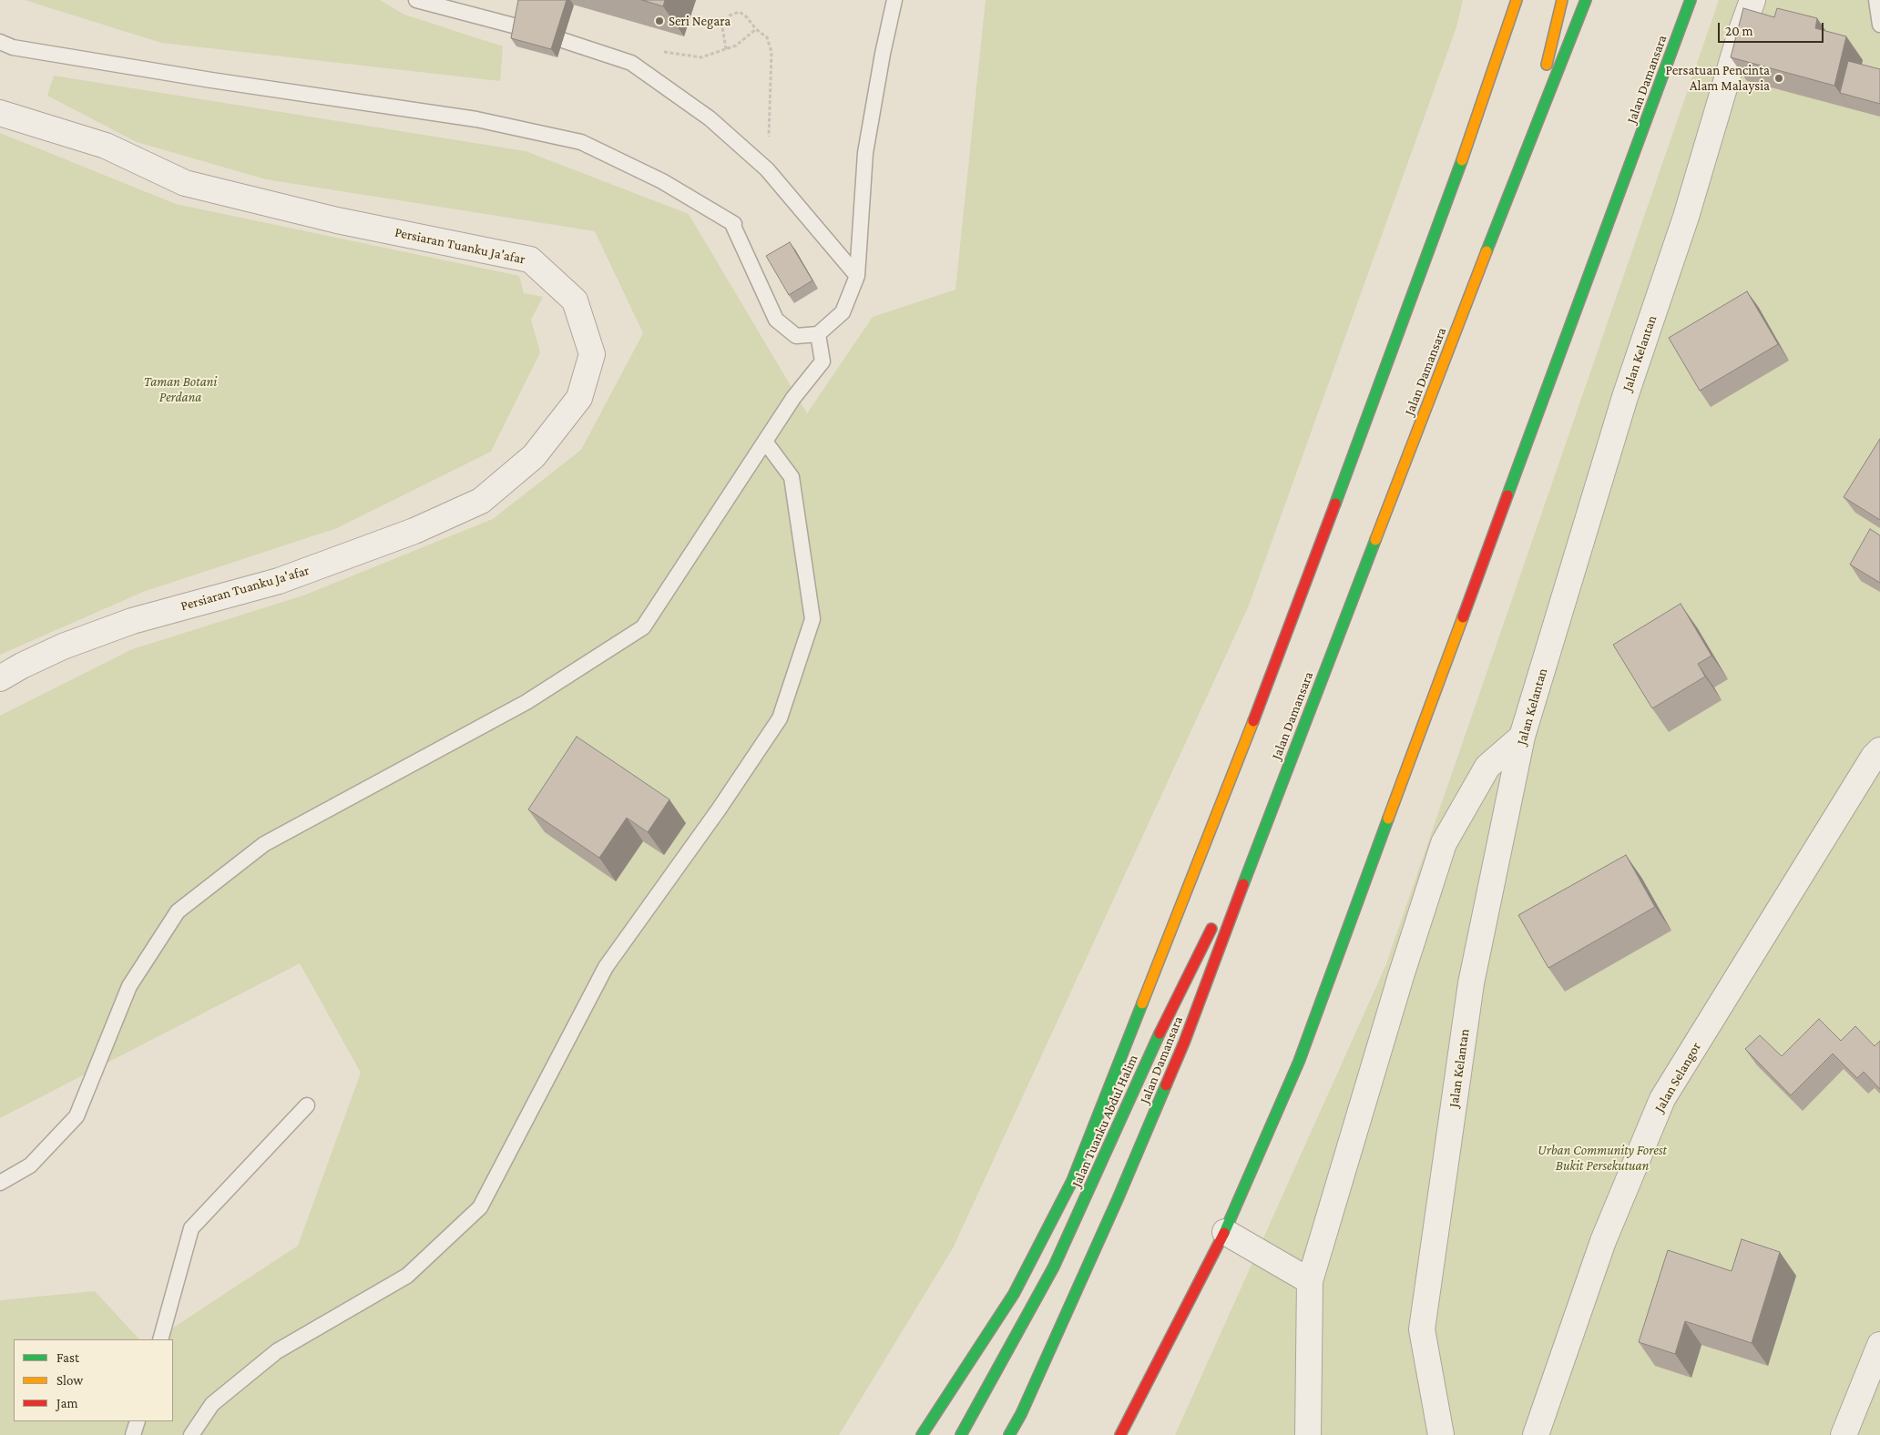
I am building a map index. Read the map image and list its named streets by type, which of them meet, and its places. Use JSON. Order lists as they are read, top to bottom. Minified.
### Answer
{"streets":{"main road":["Jalan Damansara","Jalan Tuanku Abdul Halim"],"street":["Persiaran Tuanku Ja'afar","Jalan Kelantan","Jalan Selangor"]},"parks":["Taman Botani Perdana","Urban Community Forest Bukit Persekutuan"],"places":["Seri Negara","Persatuan Pencinta Alam Malaysia"],"legend":["Fast","Slow","Jam"],"scale_bar":"20 m"}
